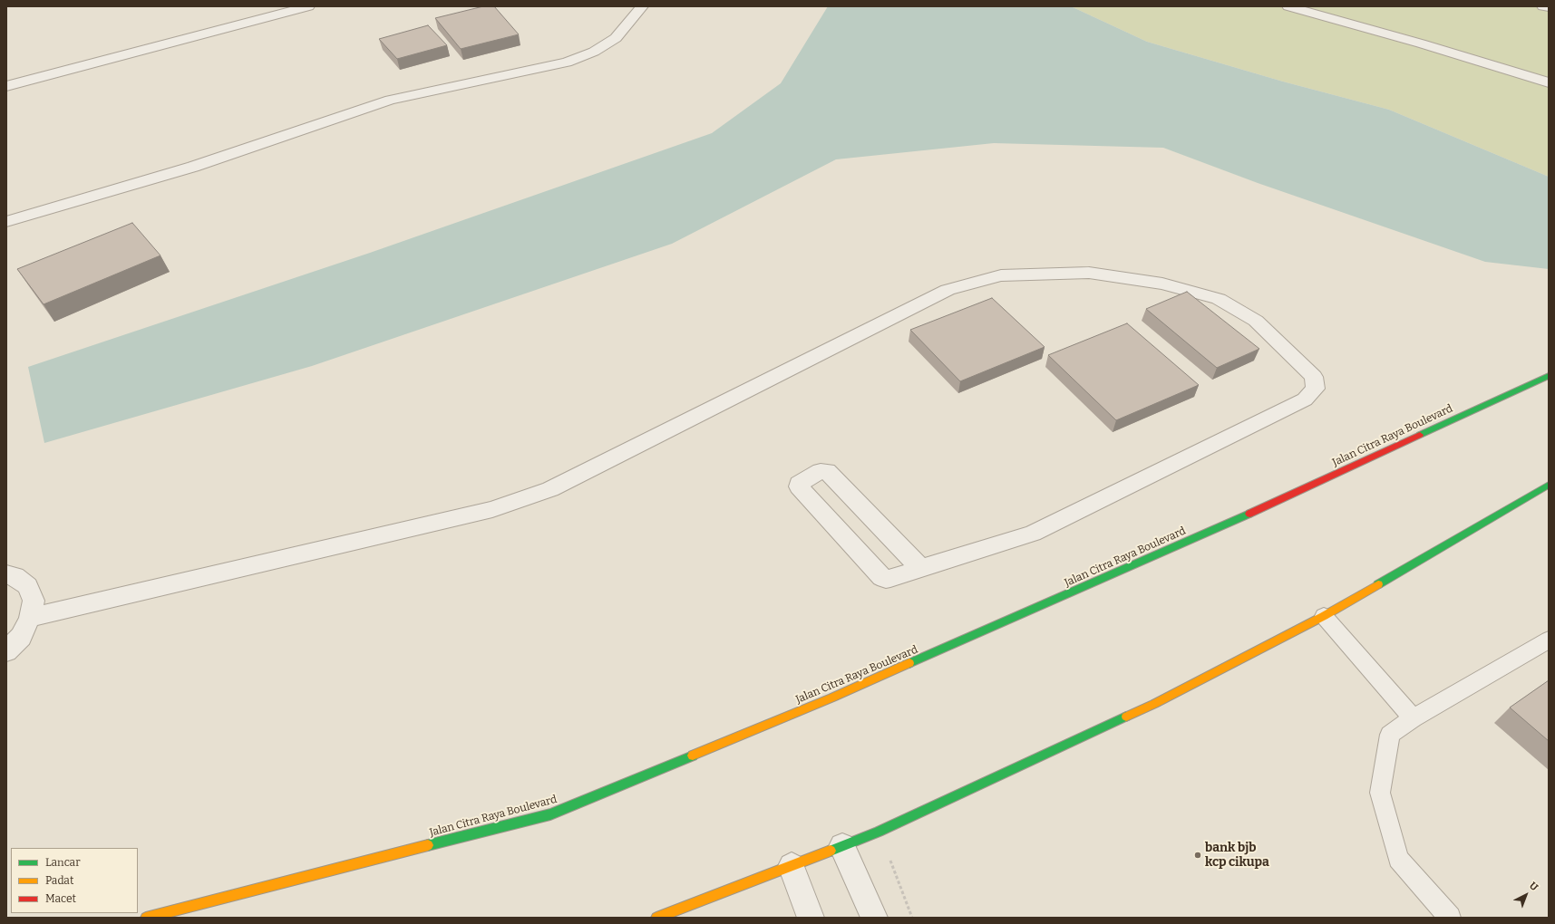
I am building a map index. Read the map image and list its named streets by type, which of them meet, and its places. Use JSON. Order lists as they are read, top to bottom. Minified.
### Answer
{"streets":{"main road":["Jalan Citra Raya Boulevard"]},"places":["bank bjb kcp cikupa"],"legend":["Lancar","Padat","Macet"],"north":"top right"}
